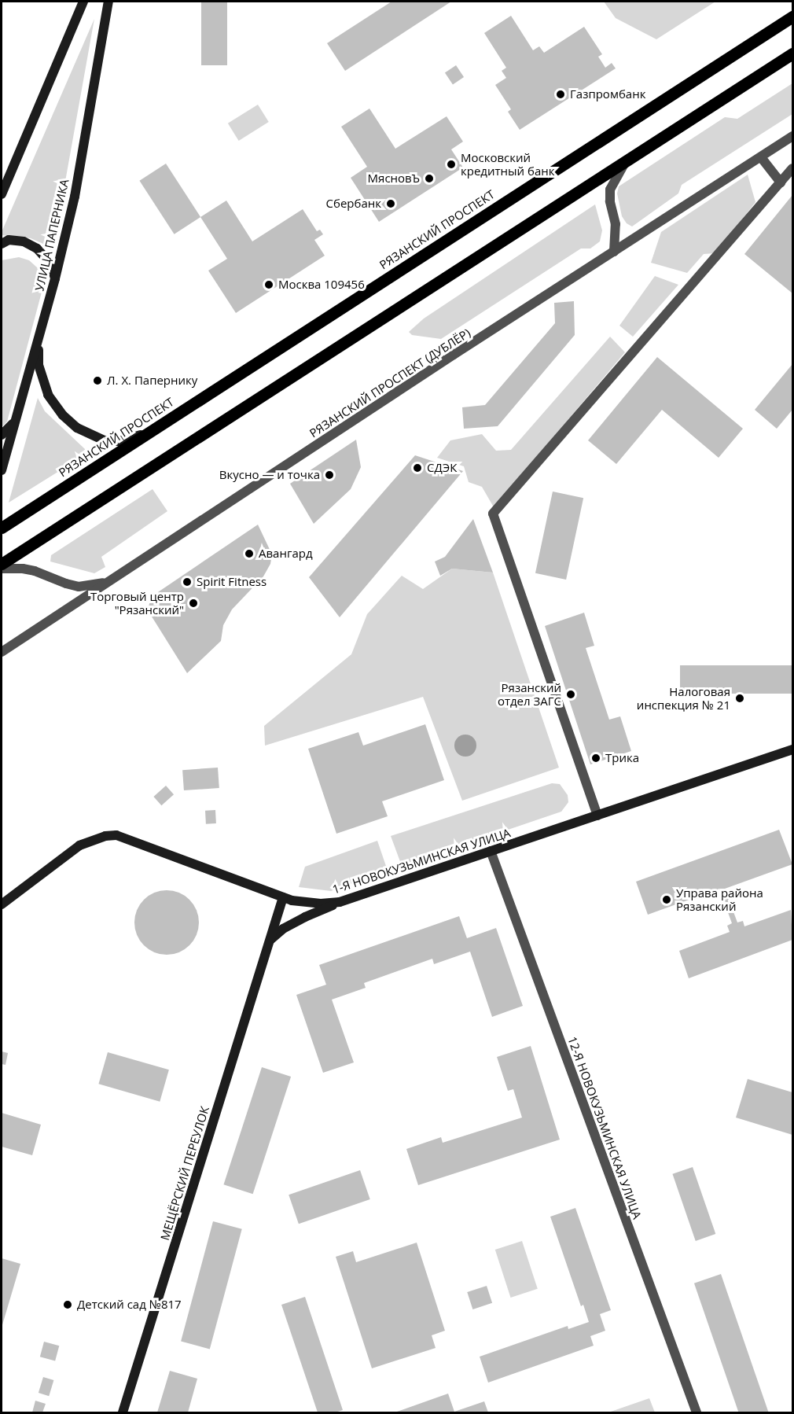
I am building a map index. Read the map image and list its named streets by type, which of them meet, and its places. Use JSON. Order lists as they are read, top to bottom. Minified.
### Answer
{"streets":{"main road":["РЯЗАНСКИЙ ПРОСПЕКТ"],"street":["УЛИЦА ПАПЕРНИКА","РЯЗАНСКИЙ ПРОСПЕКТ (ДУБЛЁР)","1-Я НОВОКУЗЬМИНСКАЯ УЛИЦА","12-Я НОВОКУЗЬМИНСКАЯ УЛИЦА","МЕЩЁРСКИЙ ПЕРЕУЛОК"]},"crossings":[["1-Я НОВОКУЗЬМИНСКАЯ УЛИЦА","12-Я НОВОКУЗЬМИНСКАЯ УЛИЦА"],["1-Я НОВОКУЗЬМИНСКАЯ УЛИЦА","МЕЩЁРСКИЙ ПЕРЕУЛОК"]],"places":["Газпромбанк","Московский кредитный банк","МясновЪ","Сбербанк","Москва 109456","Л. Х. Папернику","СДЭК","Вкусно — и точка","Авангард","Spirit Fitness","Торговый центр \"Рязанский\"","Рязанский отдел ЗАГС","Налоговая инспекция № 21","Трика","Управа района Рязанский","Детский сад №817"]}
